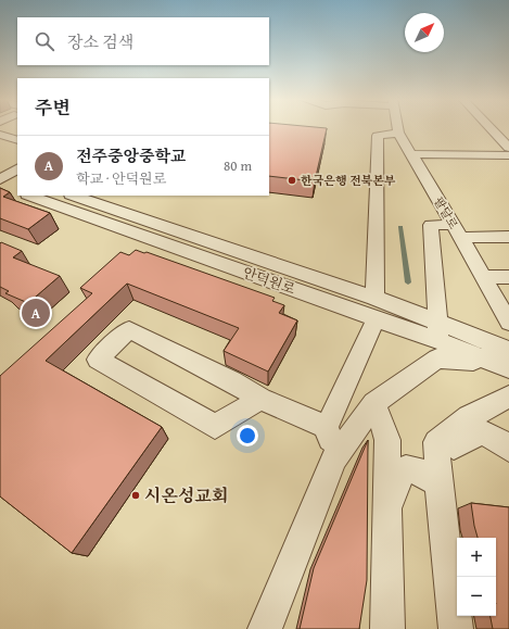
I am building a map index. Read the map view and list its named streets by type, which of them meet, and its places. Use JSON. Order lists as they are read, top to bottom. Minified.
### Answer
{"streets":{"street":["팔달로","안덕원로"]},"places":["한국은행 전북본부","시온성교회"],"north":"top right","page":{"search":"장소 검색","heading":"주변","list":[{"mark":"A","name":"전주중앙중학교","note":"학교 · 안덕원로","value":"80 m"}],"pins":"A","map_buttons":["+","−"]}}
